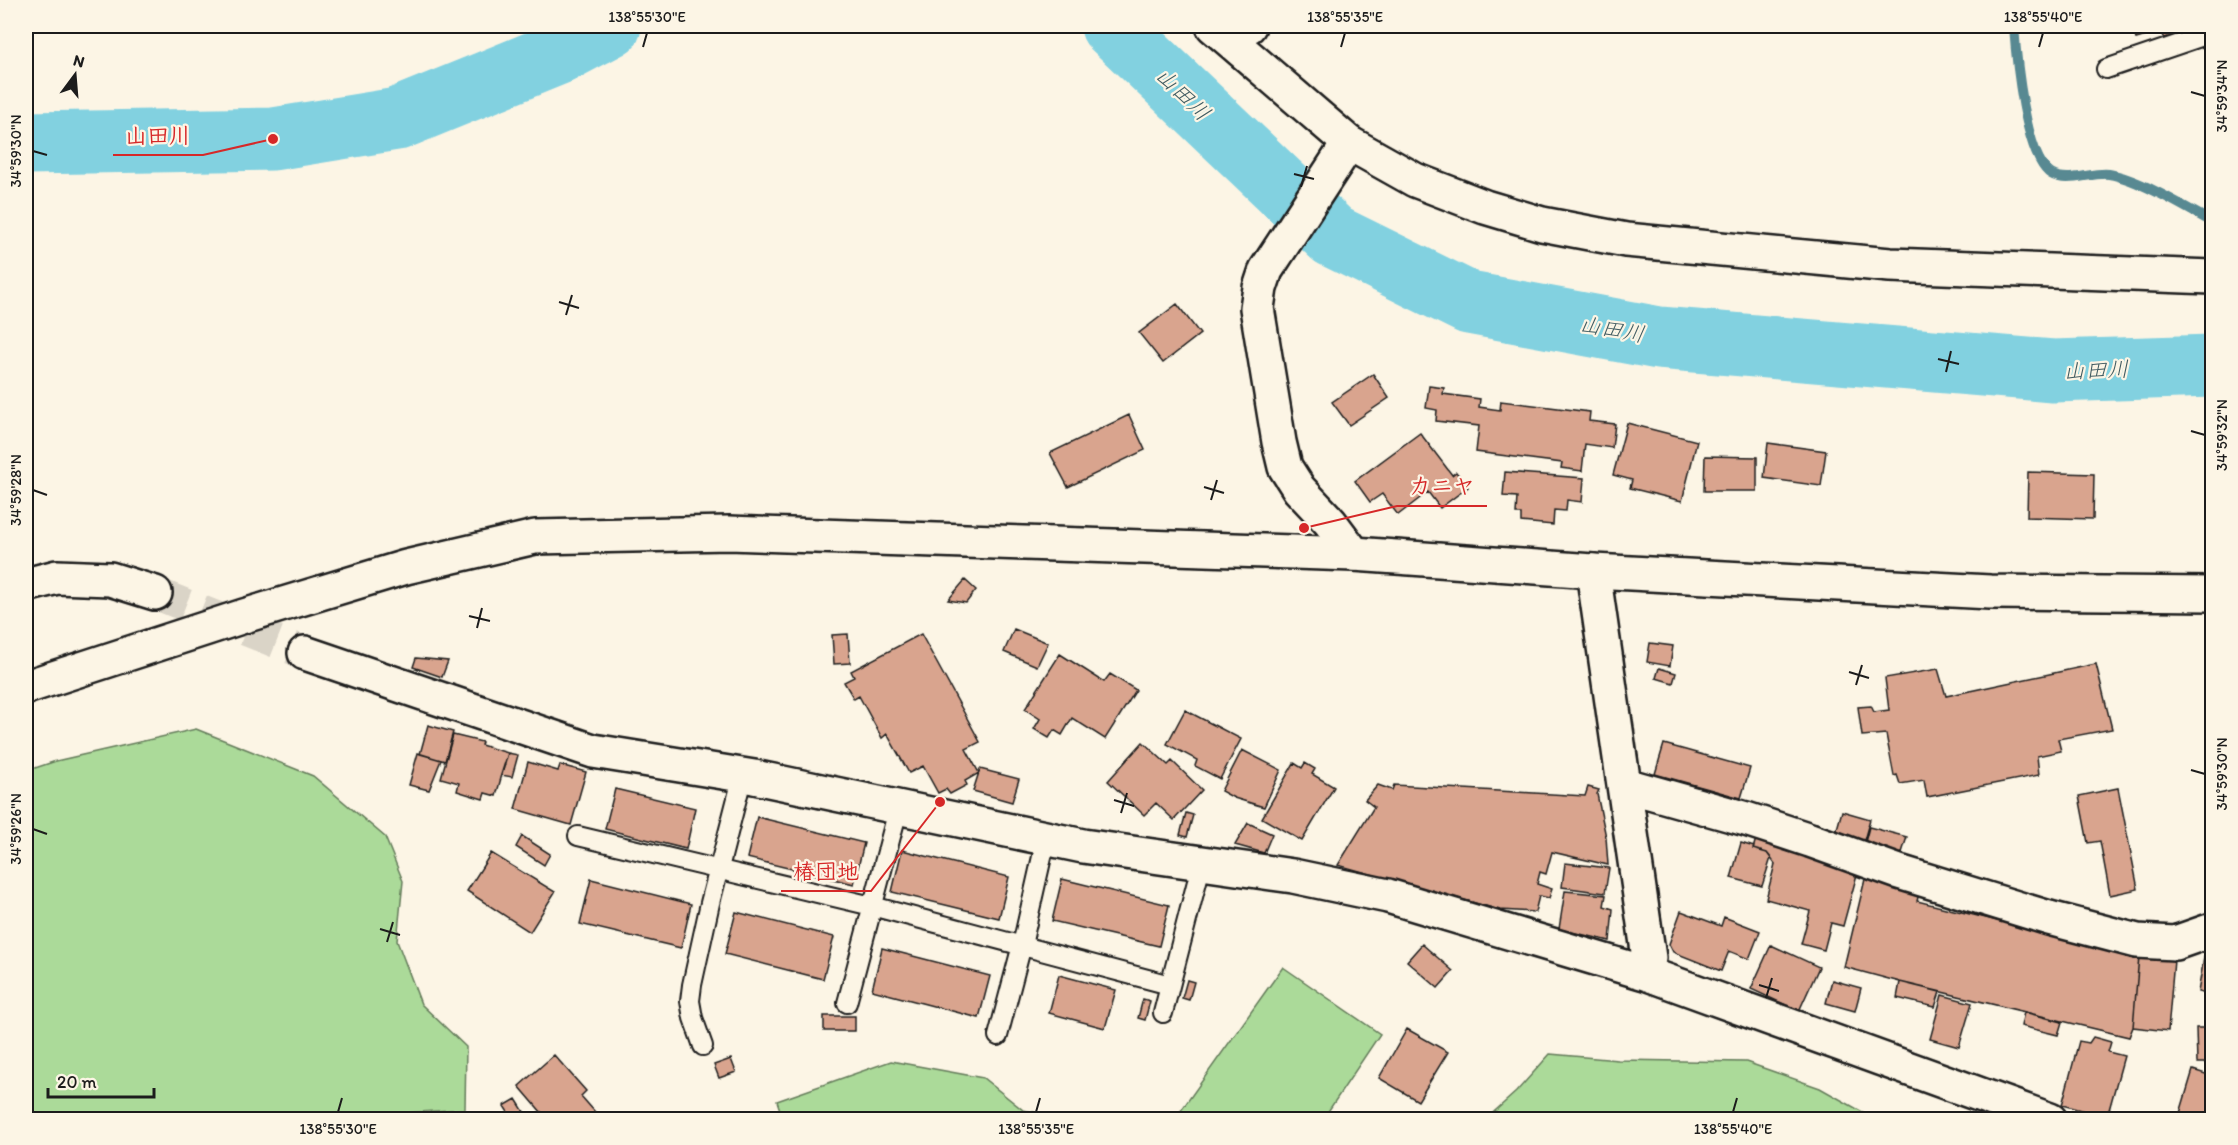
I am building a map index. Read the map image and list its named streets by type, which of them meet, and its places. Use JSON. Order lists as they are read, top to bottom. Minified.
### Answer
{"water":["山田川"],"places":["山田川","カニヤ","椿団地"],"scale_bar":"20 m","north":"top","coordinates":["138°55'30\"E","138°55'35\"E","138°55'40\"E","34°59'34\"N","34°59'30\"N","34°59'32\"N","34°59'28\"N","34°59'26\"N"]}
